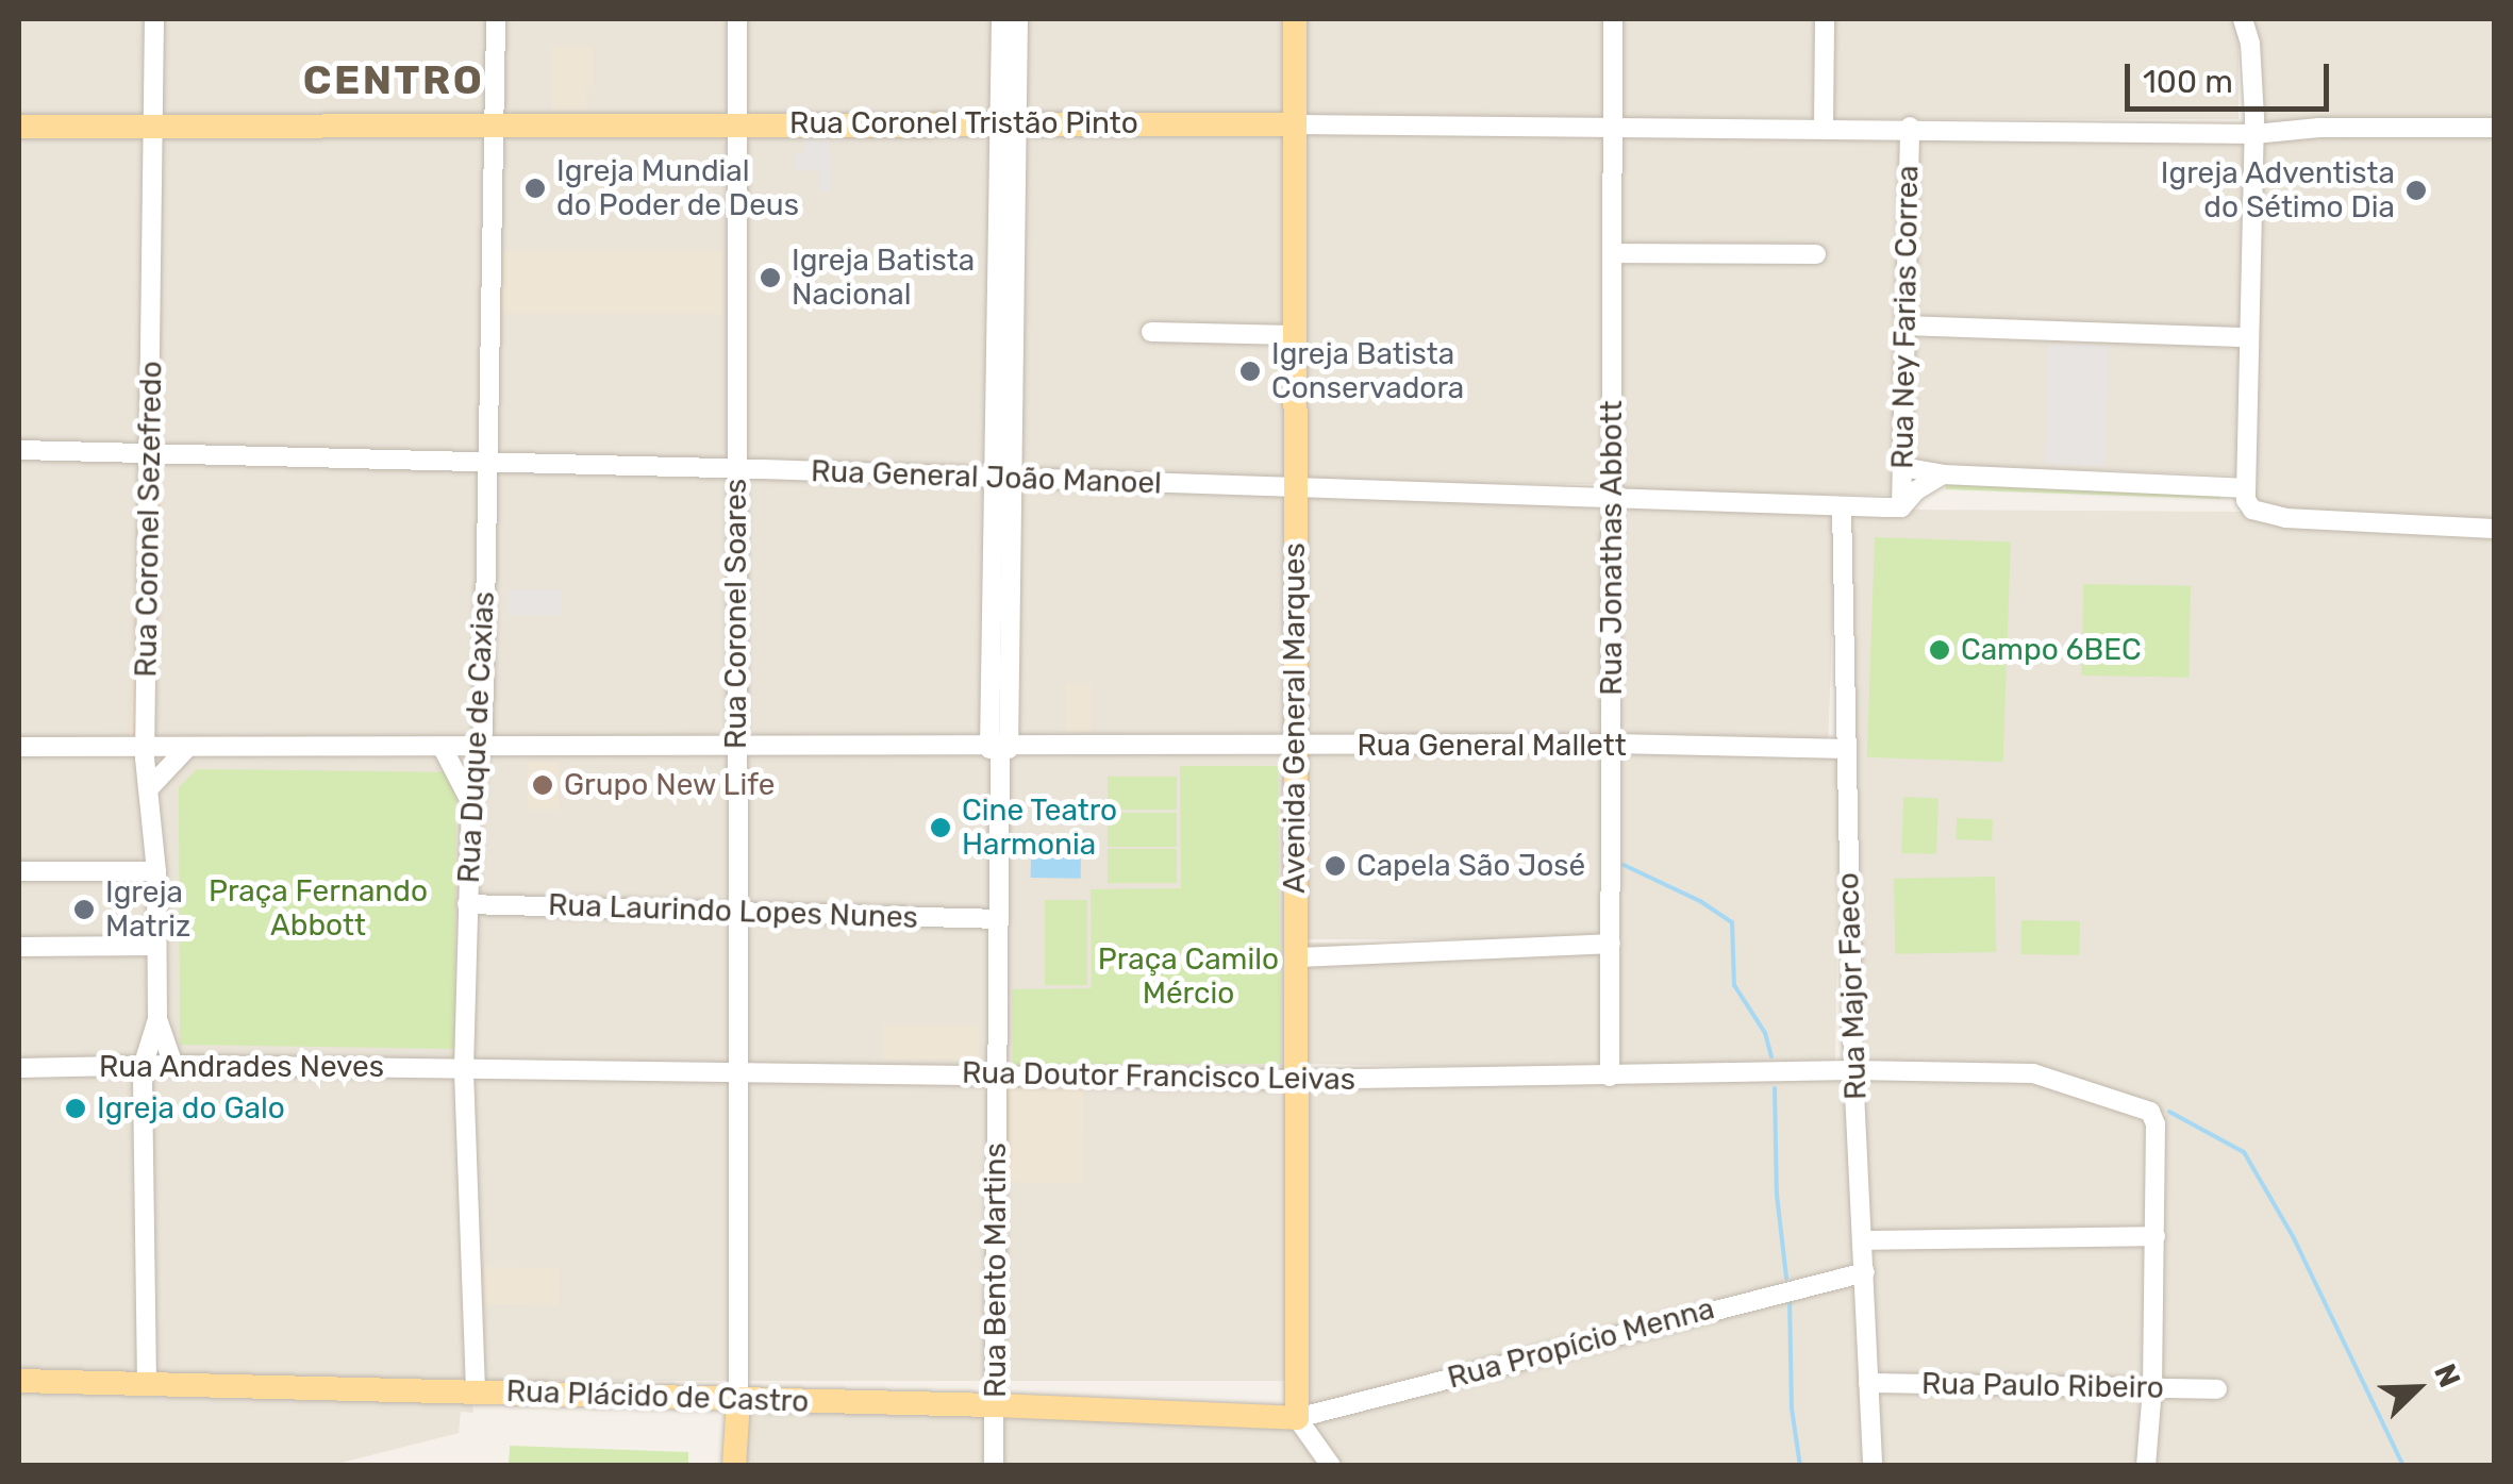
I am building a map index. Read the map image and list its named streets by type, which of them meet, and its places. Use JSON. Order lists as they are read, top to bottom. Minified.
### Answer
{"streets":{"main road":["Rua Coronel Tristão Pinto","Avenida General Marques","Rua Plácido de Castro"],"street":["Rua Ney Farias Correa","Rua General João Manoel","Rua Coronel Sezefredo","Rua Jonathas Abbott","Rua Coronel Soares","Rua Duque de Caxias","Rua General Mallett","Rua Laurindo Lopes Nunes","Rua Major Faeco","Rua Andrades Neves","Rua Doutor Francisco Leivas","Rua Bento Martins","Rua Propício Menna","Rua Paulo Ribeiro"]},"crossings":[["Rua Coronel Tristão Pinto","Rua Ney Farias Correa"],["Rua Coronel Tristão Pinto","Rua Coronel Sezefredo"],["Rua Coronel Tristão Pinto","Rua Jonathas Abbott"],["Rua Coronel Tristão Pinto","Rua Coronel Soares"],["Rua Coronel Tristão Pinto","Avenida General Marques"],["Rua Coronel Tristão Pinto","Rua Duque de Caxias"],["Rua Coronel Tristão Pinto","Rua Bento Martins"],["Rua Ney Farias Correa","Rua General João Manoel"],["Rua General João Manoel","Rua Coronel Sezefredo"],["Rua General João Manoel","Rua Jonathas Abbott"],["Rua General João Manoel","Rua Coronel Soares"],["Rua General João Manoel","Avenida General Marques"],["Rua General João Manoel","Rua Duque de Caxias"],["Rua General João Manoel","Rua Major Faeco"],["Rua General João Manoel","Rua Bento Martins"],["Rua Coronel Sezefredo","Rua General Mallett"],["Rua Coronel Sezefredo","Rua Andrades Neves"],["Rua Coronel Sezefredo","Rua Plácido de Castro"],["Rua Jonathas Abbott","Rua General Mallett"],["Rua Jonathas Abbott","Rua Doutor Francisco Leivas"],["Rua Coronel Soares","Rua General Mallett"],["Rua Coronel Soares","Rua Laurindo Lopes Nunes"],["Rua Coronel Soares","Rua Doutor Francisco Leivas"],["Rua Coronel Soares","Rua Plácido de Castro"],["Avenida General Marques","Rua General Mallett"],["Avenida General Marques","Rua Doutor Francisco Leivas"],["Avenida General Marques","Rua Propício Menna"],["Avenida General Marques","Rua Plácido de Castro"],["Rua Duque de Caxias","Rua General Mallett"],["Rua Duque de Caxias","Rua Laurindo Lopes Nunes"],["Rua Duque de Caxias","Rua Andrades Neves"],["Rua Duque de Caxias","Rua Doutor Francisco Leivas"],["Rua Duque de Caxias","Rua Plácido de Castro"],["Rua General Mallett","Rua Major Faeco"],["Rua General Mallett","Rua Bento Martins"],["Rua Laurindo Lopes Nunes","Rua Bento Martins"],["Rua Major Faeco","Rua Doutor Francisco Leivas"],["Rua Major Faeco","Rua Propício Menna"],["Rua Major Faeco","Rua Paulo Ribeiro"],["Rua Andrades Neves","Rua Doutor Francisco Leivas"],["Rua Doutor Francisco Leivas","Rua Bento Martins"],["Rua Bento Martins","Rua Plácido de Castro"],["Rua Propício Menna","Rua Plácido de Castro"]],"districts":["CENTRO"],"parks":["Praça Fernando Abbott","Praça Camilo Mércio"],"places":["Igreja Mundial do Poder de Deus","Igreja Adventista do Sétimo Dia","Igreja Batista Nacional","Igreja Batista Conservadora","Campo 6BEC","Grupo New Life","Cine Teatro Harmonia","Capela São José","Igreja Matriz","Igreja do Galo"],"scale_bar":"100 m","north":"top right"}
